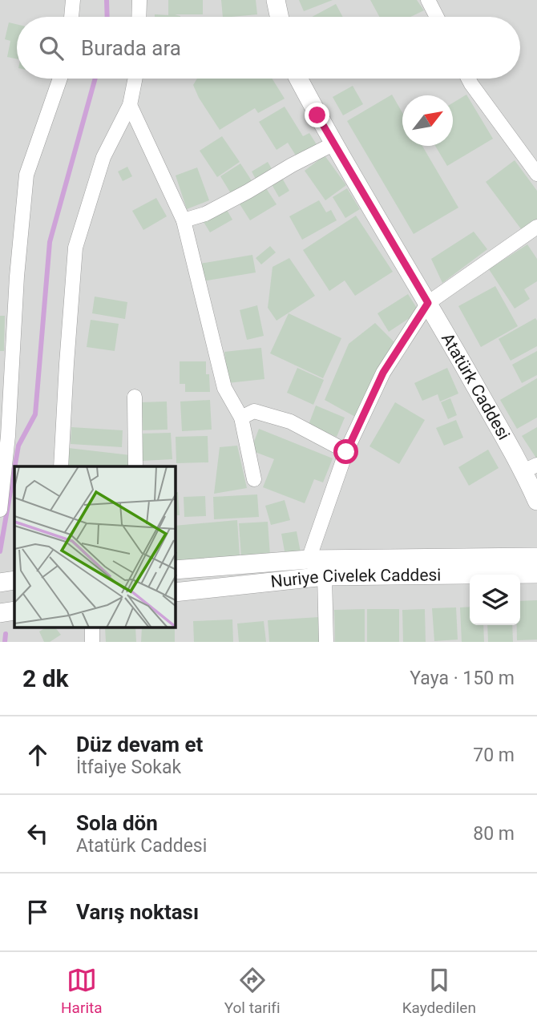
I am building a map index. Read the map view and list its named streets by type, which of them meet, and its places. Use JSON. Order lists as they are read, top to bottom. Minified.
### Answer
{"streets":{"street":["Atatürk Caddesi","Nuriye Civelek Caddesi"]},"north":"top right","page":{"search":"Burada ara","heading":["2 dk","Yaya · 150 m"],"list":[["Düz devam et","İtfaiye Sokak","70 m"],["Sola dön","Atatürk Caddesi","80 m"],"Varış noktası"],"nav":["Harita","Yol tarifi","Kaydedilen"]}}
